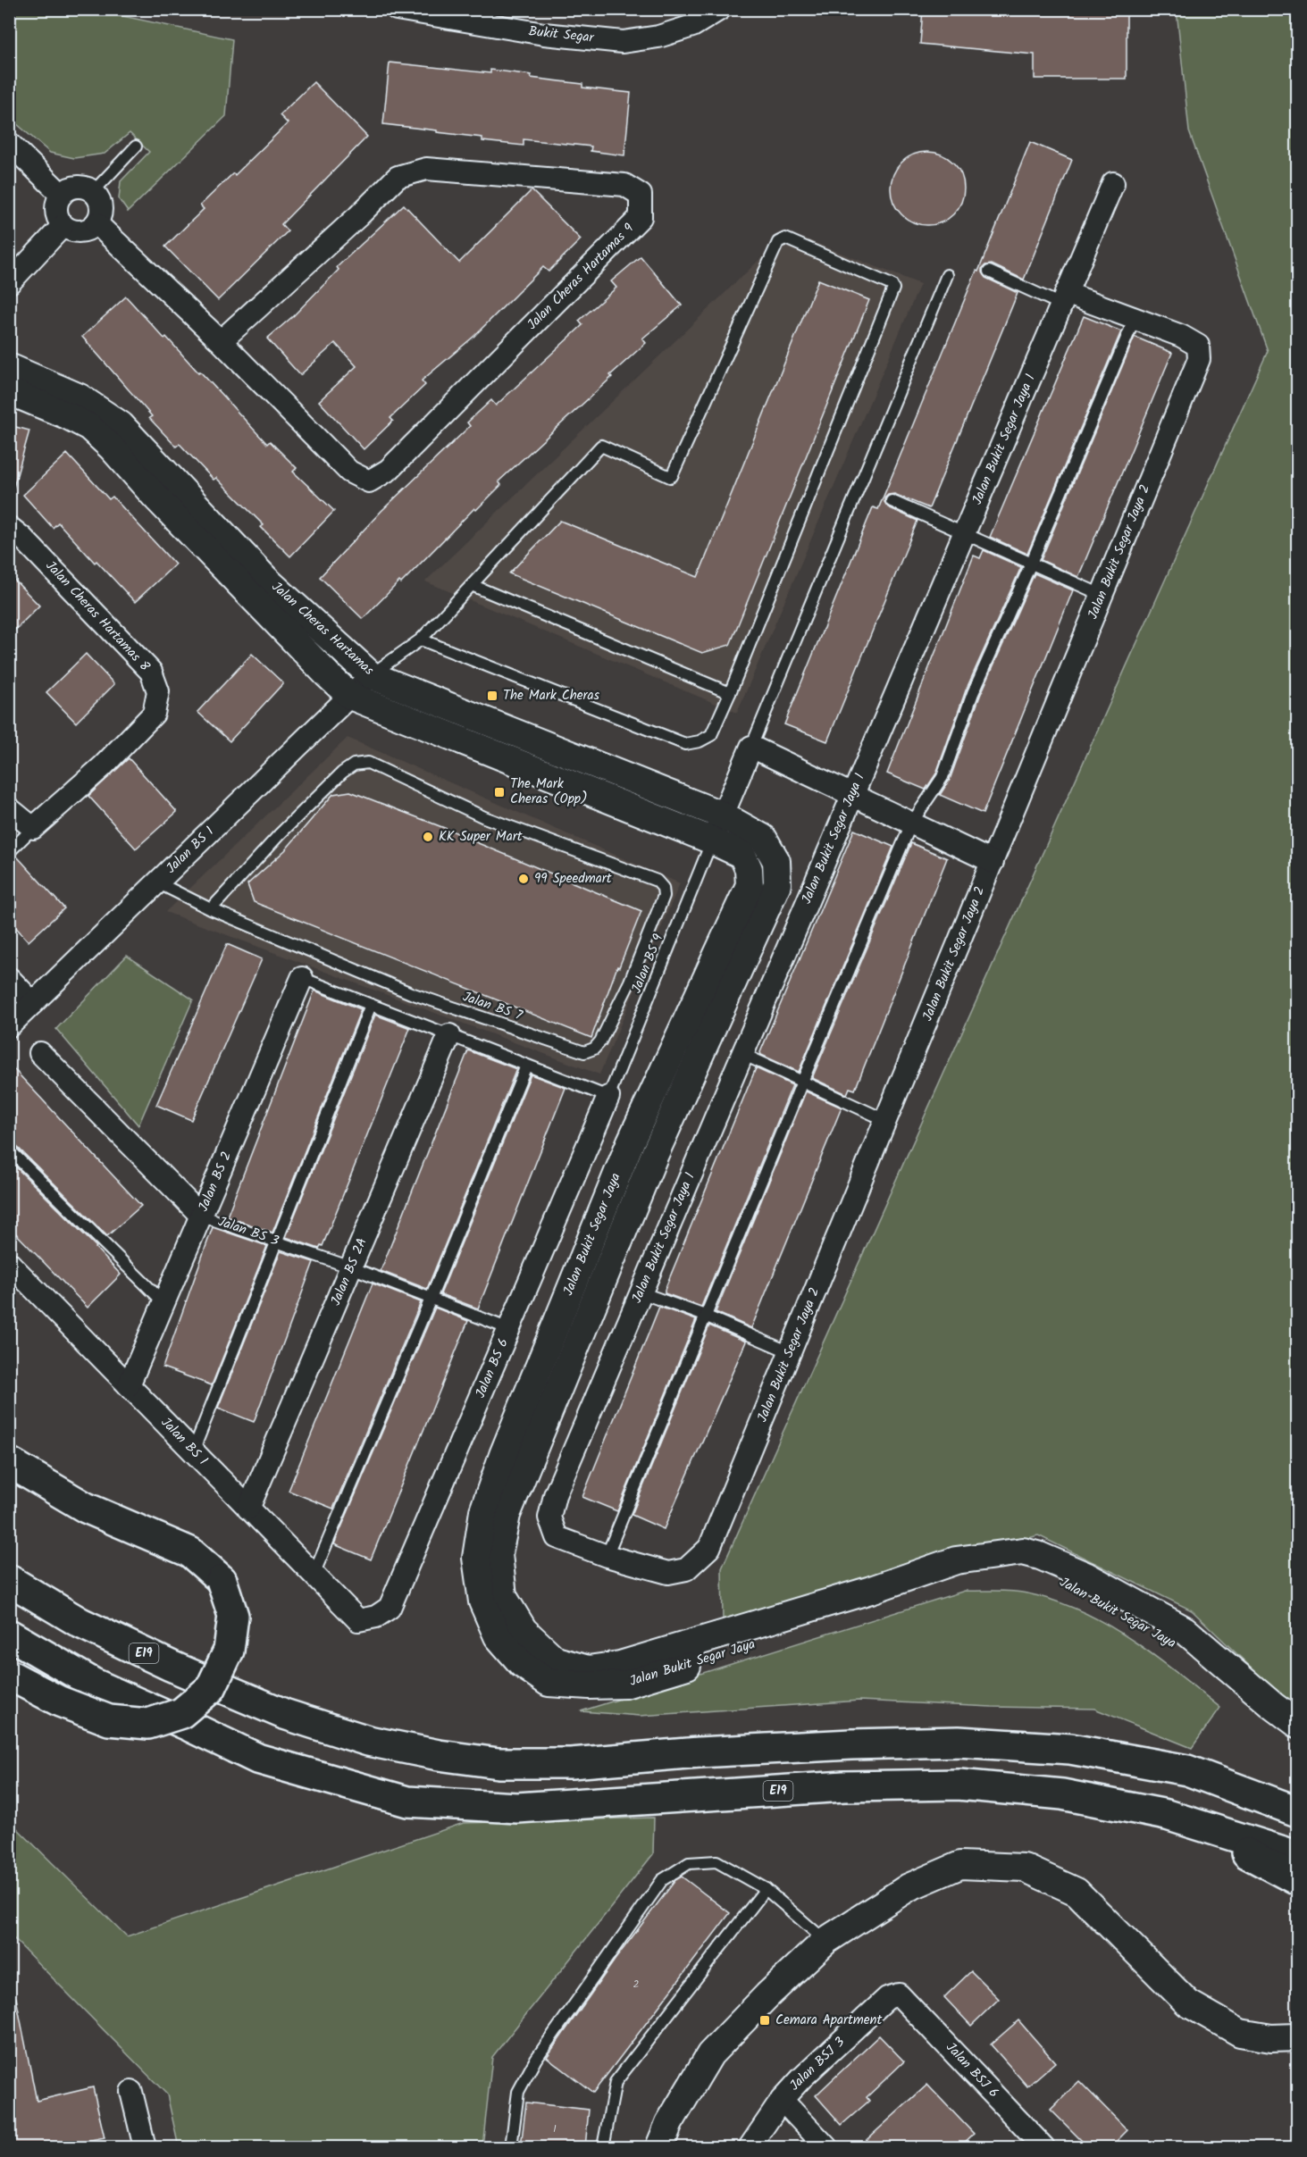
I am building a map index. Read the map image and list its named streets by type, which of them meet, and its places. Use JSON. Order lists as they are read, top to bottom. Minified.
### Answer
{"streets":{"highway":["E19"],"street":["Bukit Segar","Jalan Cheras Hartamas 9","Jalan Bukit Segar Jaya 1","Jalan Bukit Segar Jaya 2","Jalan Cheras Hartamas 8","Jalan Cheras Hartamas","Jalan BS 1","Jalan BS 2","Jalan BS 3","Jalan Bukit Segar Jaya","Jalan BS 2A","Jalan BS 6","Jalan BSJ 3","Jalan BSJ 6"],"lane":["Jalan BS 9","Jalan BS 7"]},"crossings":[["Jalan Bukit Segar Jaya 1","Jalan Bukit Segar Jaya 2"],["Jalan Cheras Hartamas","Jalan BS 1"],["Jalan Cheras Hartamas","Jalan BS 9"],["Jalan Cheras Hartamas","Jalan Bukit Segar Jaya"],["Jalan BS 1","Jalan BS 2"],["Jalan BS 1","Jalan BS 2A"],["Jalan BS 1","Jalan BS 6"],["Jalan BS 9","Jalan BS 6"],["Jalan BS 2","Jalan BS 3"],["Jalan BS 3","Jalan BS 2A"],["Jalan BS 3","Jalan BS 6"],["Jalan BSJ 3","Jalan BSJ 6"]],"places":{"transit":["The Mark Cheras","The Mark Cheras (Opp)","Cemara Apartment"],"other":["KK Super Mart","99 Speedmart"]},"house_numbers":["2","1"]}
